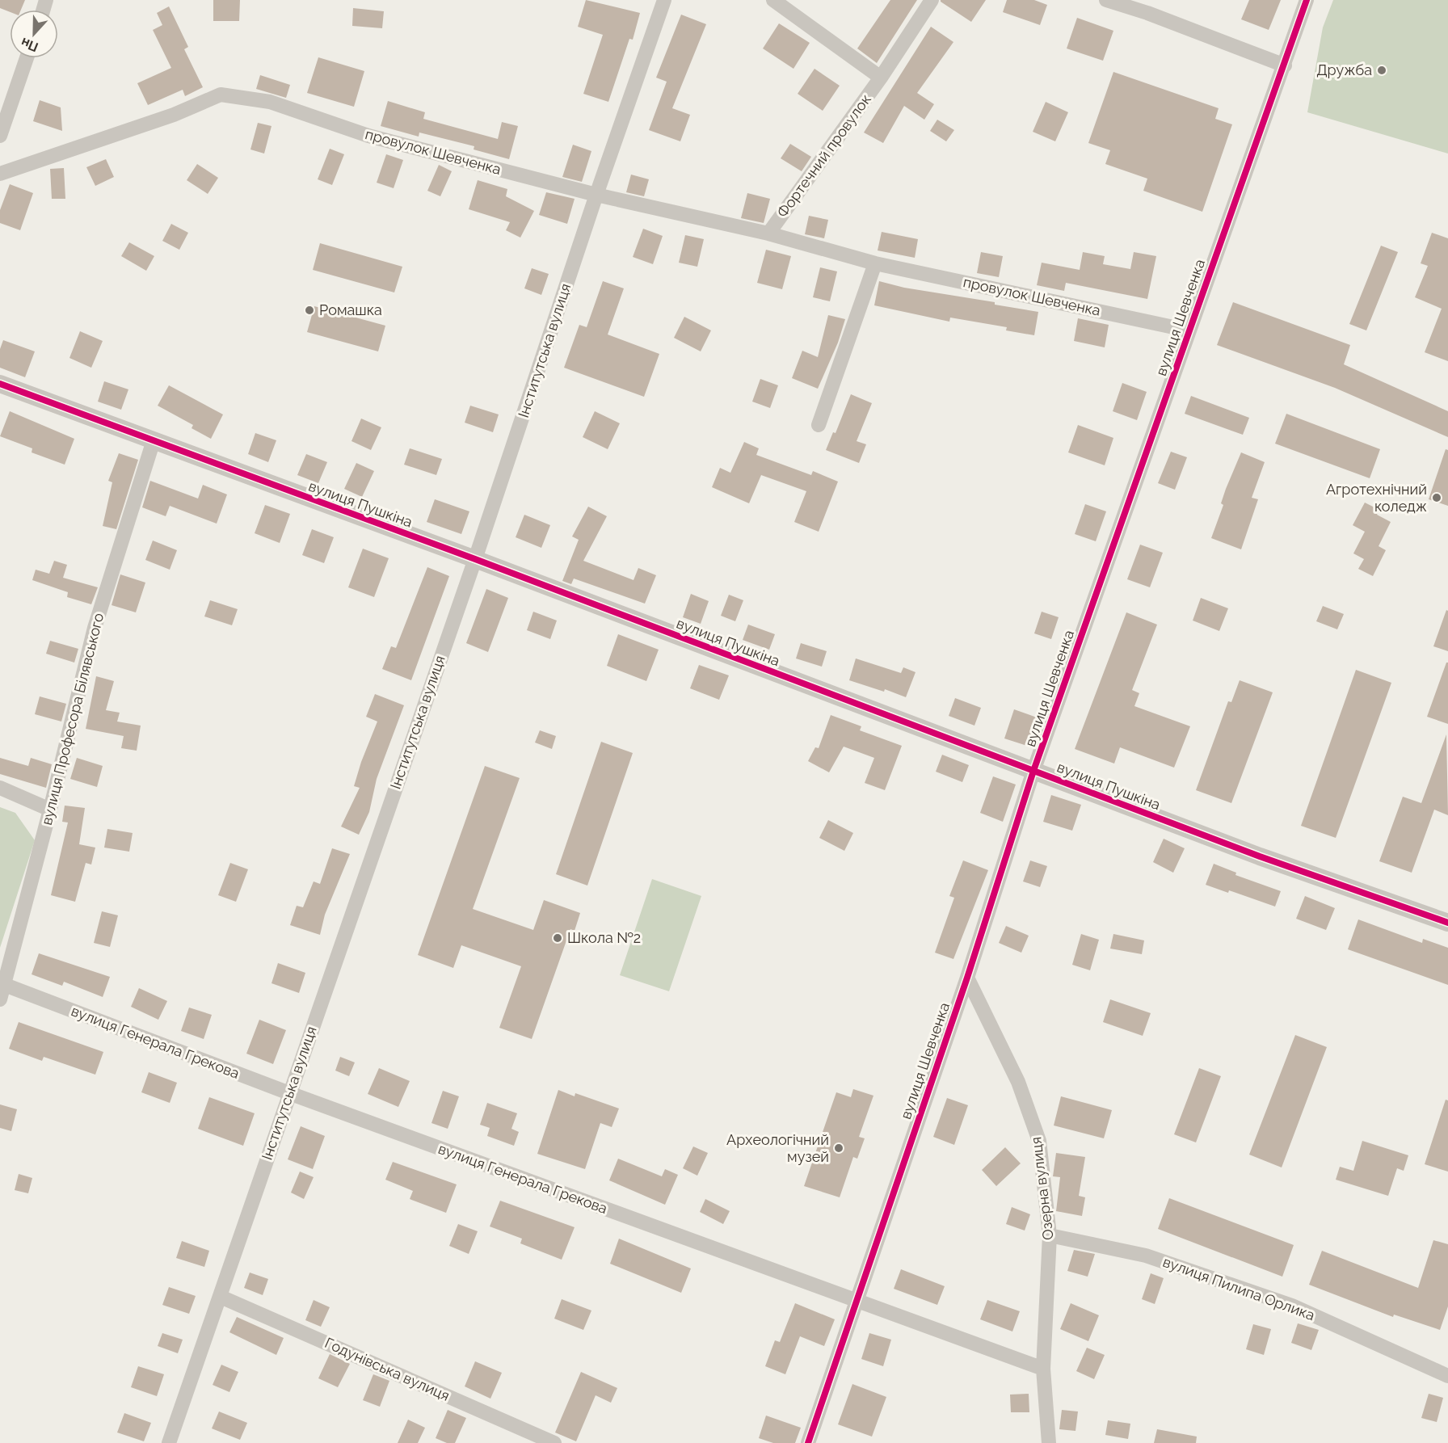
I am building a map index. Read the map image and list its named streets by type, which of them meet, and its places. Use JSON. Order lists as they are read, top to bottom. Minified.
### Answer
{"streets":{"street":["провулок Шевченка","Фортечний провулок","вулиця Шевченка","Інститутська вулиця","вулиця Пушкіна","вулиця Професора Білявського","вулиця Генерала Грекова","Озерна вулиця","вулиця Пилипа Орлика","Годунівська вулиця"]},"crossings":[["провулок Шевченка","Фортечний провулок"],["провулок Шевченка","вулиця Шевченка"],["провулок Шевченка","Інститутська вулиця"],["вулиця Шевченка","вулиця Пушкіна"],["вулиця Шевченка","вулиця Генерала Грекова"],["вулиця Шевченка","Озерна вулиця"],["Інститутська вулиця","вулиця Пушкіна"],["Інститутська вулиця","вулиця Генерала Грекова"],["Інститутська вулиця","Годунівська вулиця"],["вулиця Пушкіна","вулиця Професора Білявського"],["вулиця Професора Білявського","вулиця Генерала Грекова"],["вулиця Генерала Грекова","Озерна вулиця"],["Озерна вулиця","вулиця Пилипа Орлика"]],"places":["Дружба","Ромашка","Агротехнічний коледж","Школа №2","Археологічний музей"],"north":"bottom"}
